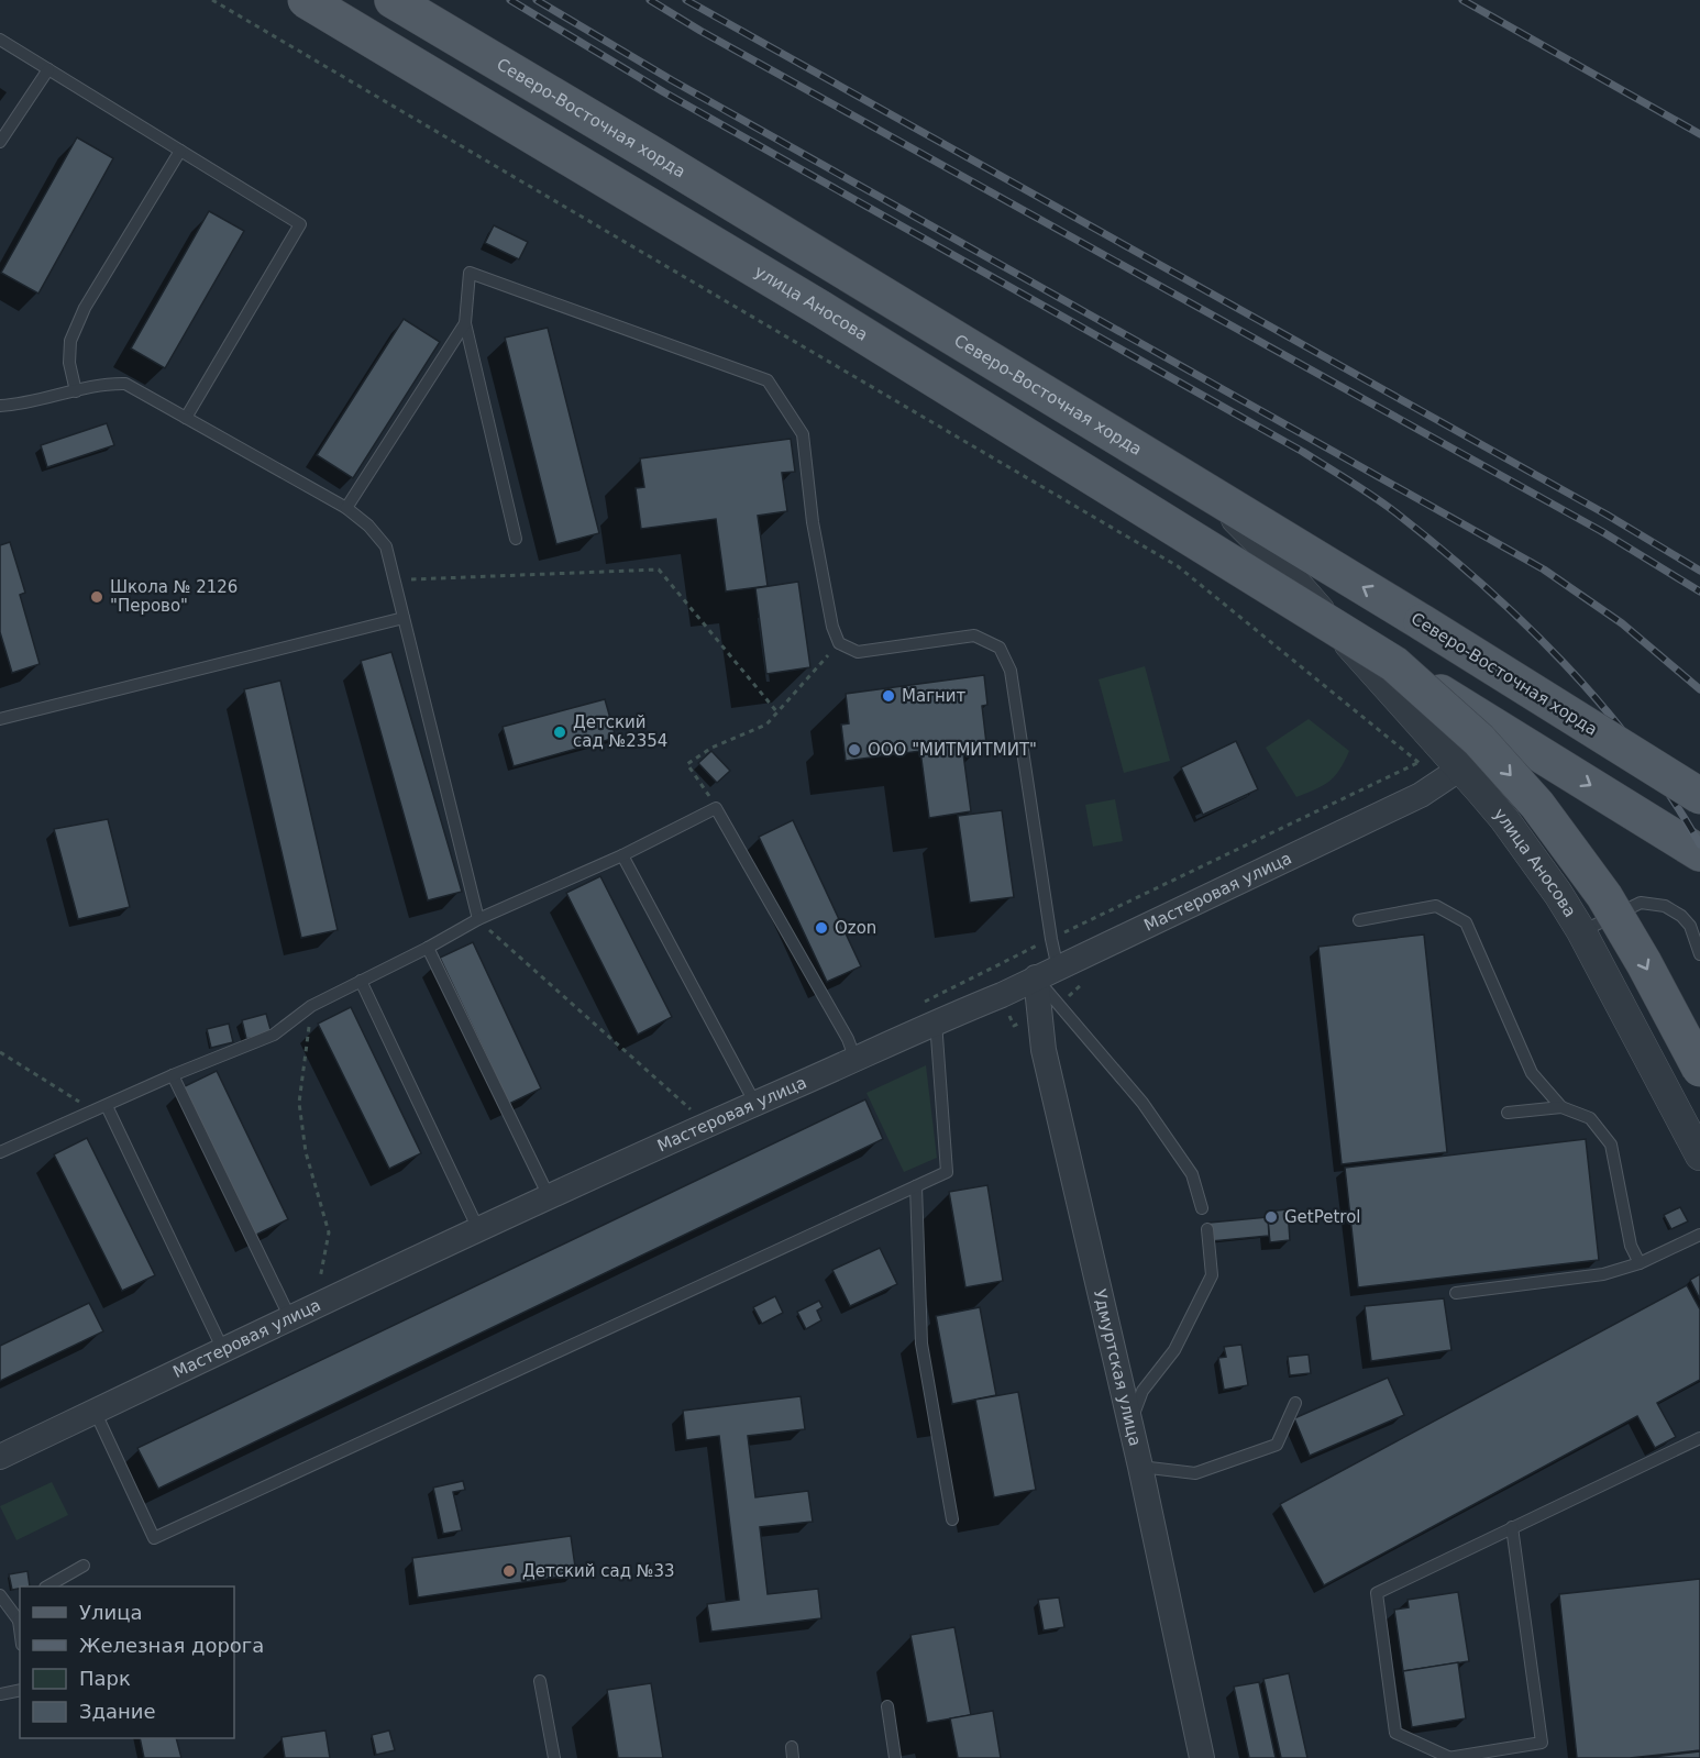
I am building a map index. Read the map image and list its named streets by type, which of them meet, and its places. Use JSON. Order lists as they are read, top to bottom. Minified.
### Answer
{"streets":{"main road":["Северо-Восточная хорда"],"street":["улица Аносова","Мастеровая улица","Удмуртская улица"]},"crossings":[["улица Аносова","Мастеровая улица"],["Мастеровая улица","Удмуртская улица"]],"places":["Школа № 2126 \"Перово\"","Магнит","Детский сад №2354","ООО \"МИТМИТМИТ\"","Ozon","GetPetrol","Детский сад №33"],"legend":["Улица","Железная дорога","Парк","Здание"]}
